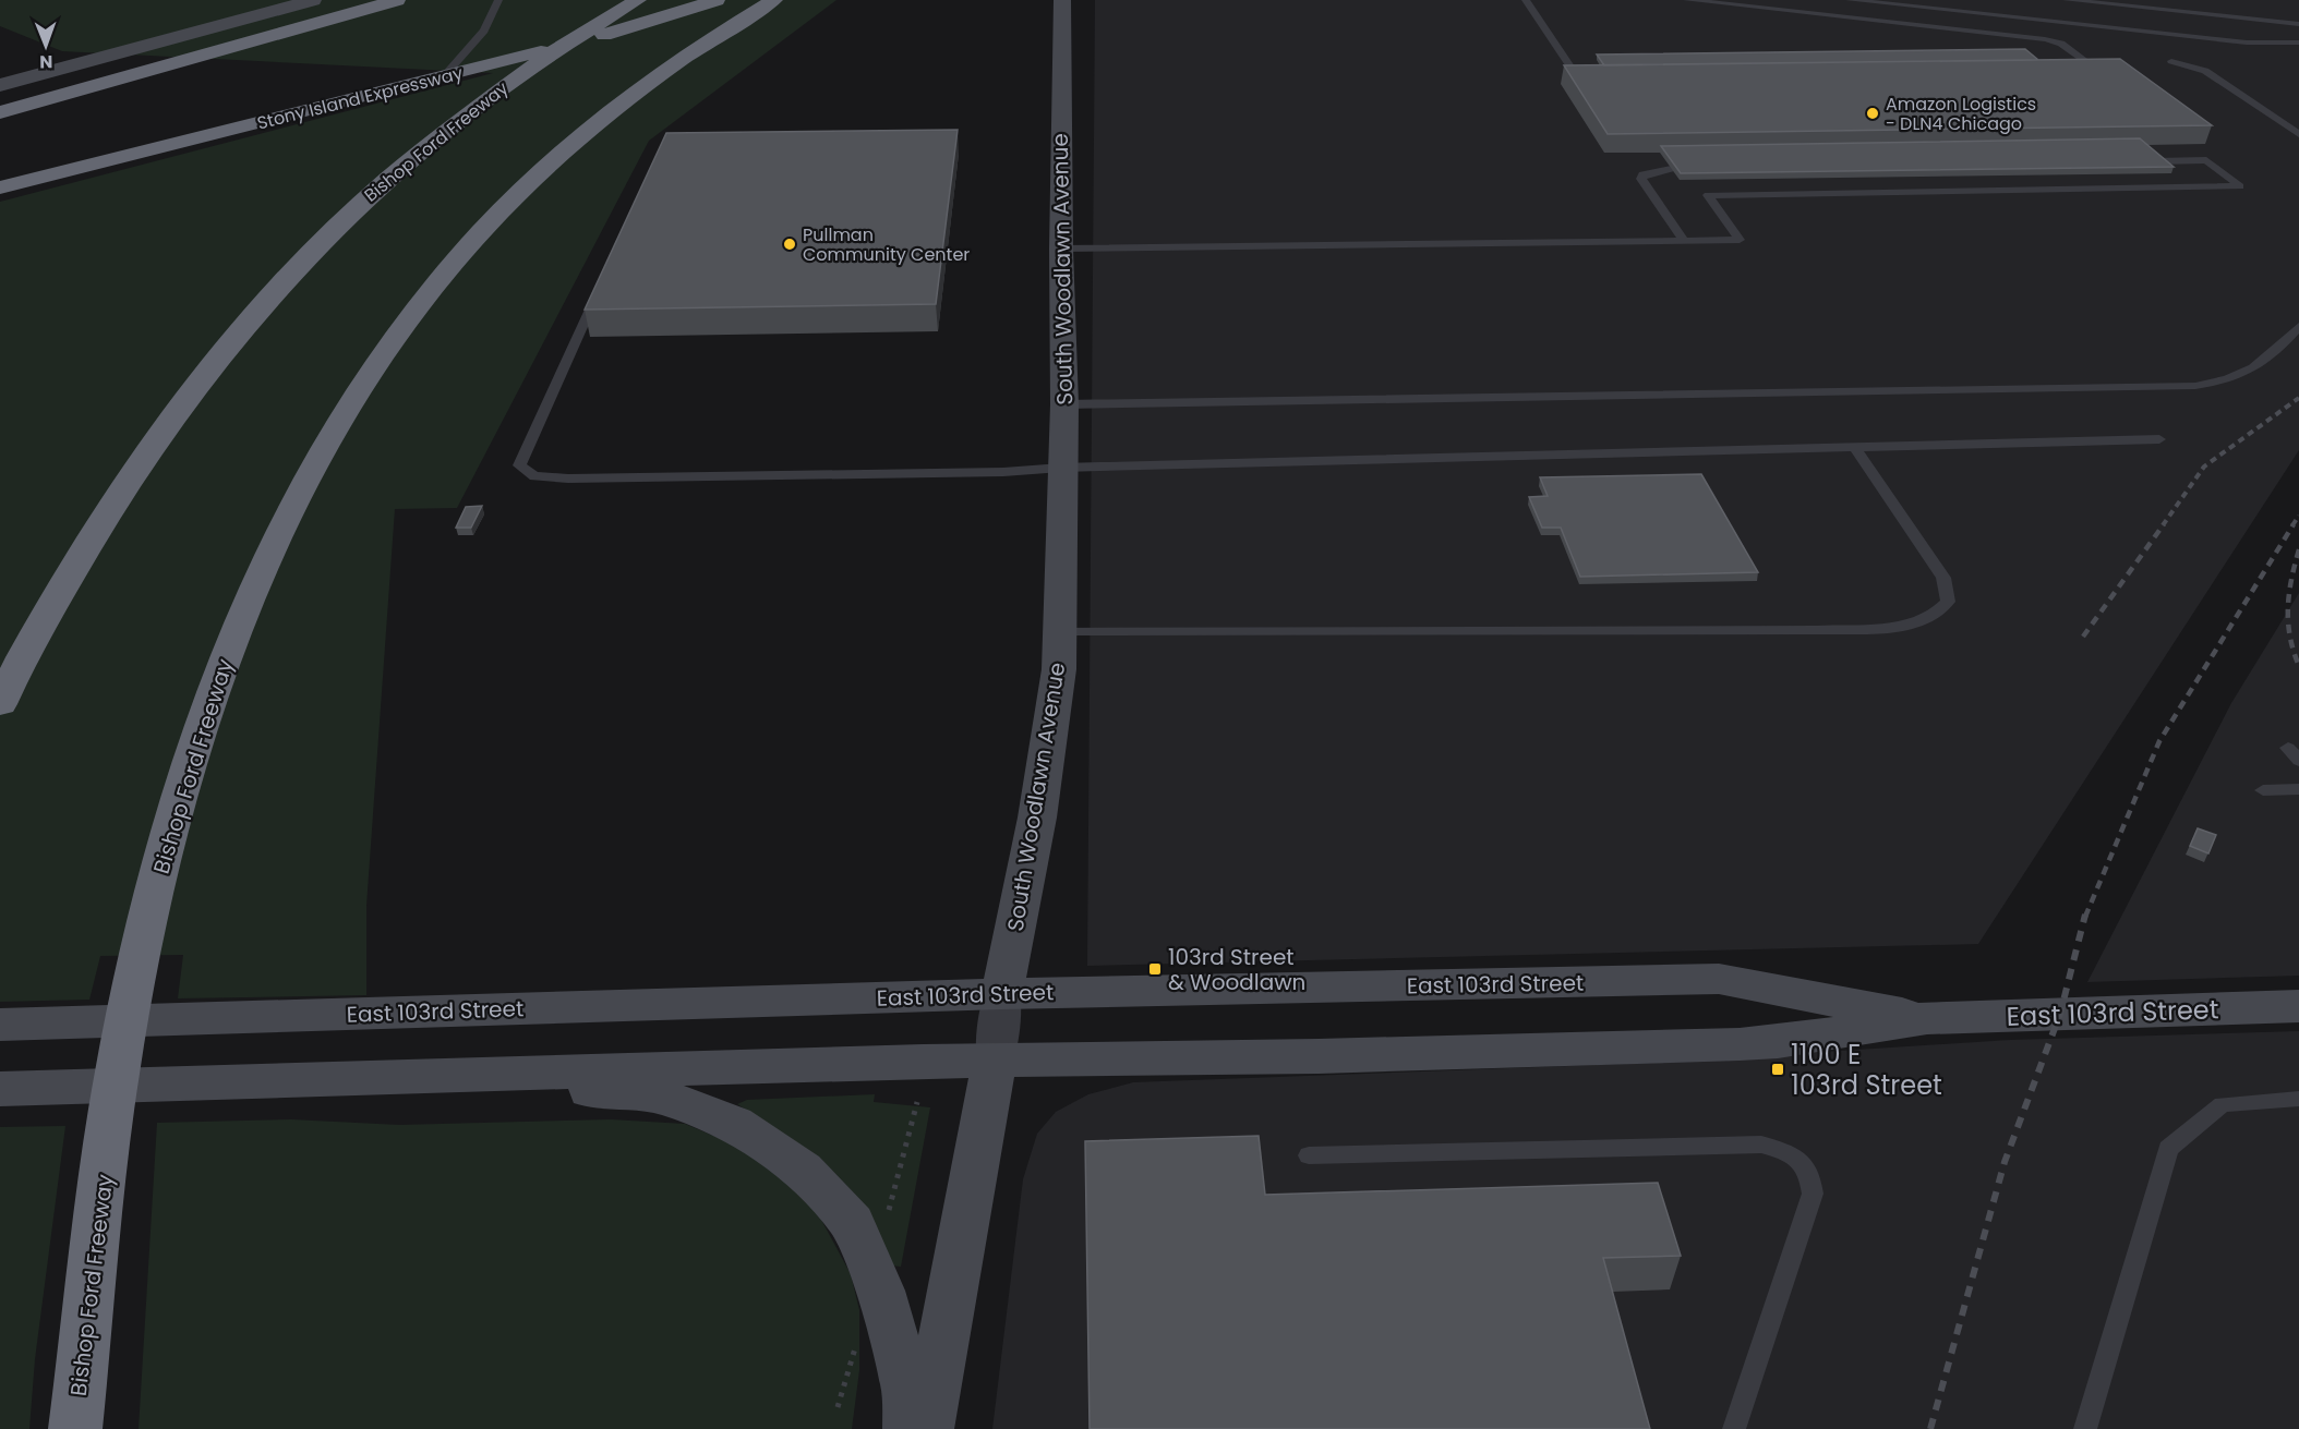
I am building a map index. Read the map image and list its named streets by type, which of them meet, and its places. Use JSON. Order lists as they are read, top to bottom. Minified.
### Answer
{"streets":{"highway":["Stony Island Expressway","Bishop Ford Freeway"],"main road":["South Woodlawn Avenue","East 103rd Street"]},"crossings":[["South Woodlawn Avenue","East 103rd Street"]],"places":{"other":["Amazon Logistics - DLN4 Chicago","Pullman Community Center"],"transit":["103rd Street & Woodlawn","1100 E 103rd Street"]},"north":"bottom"}
